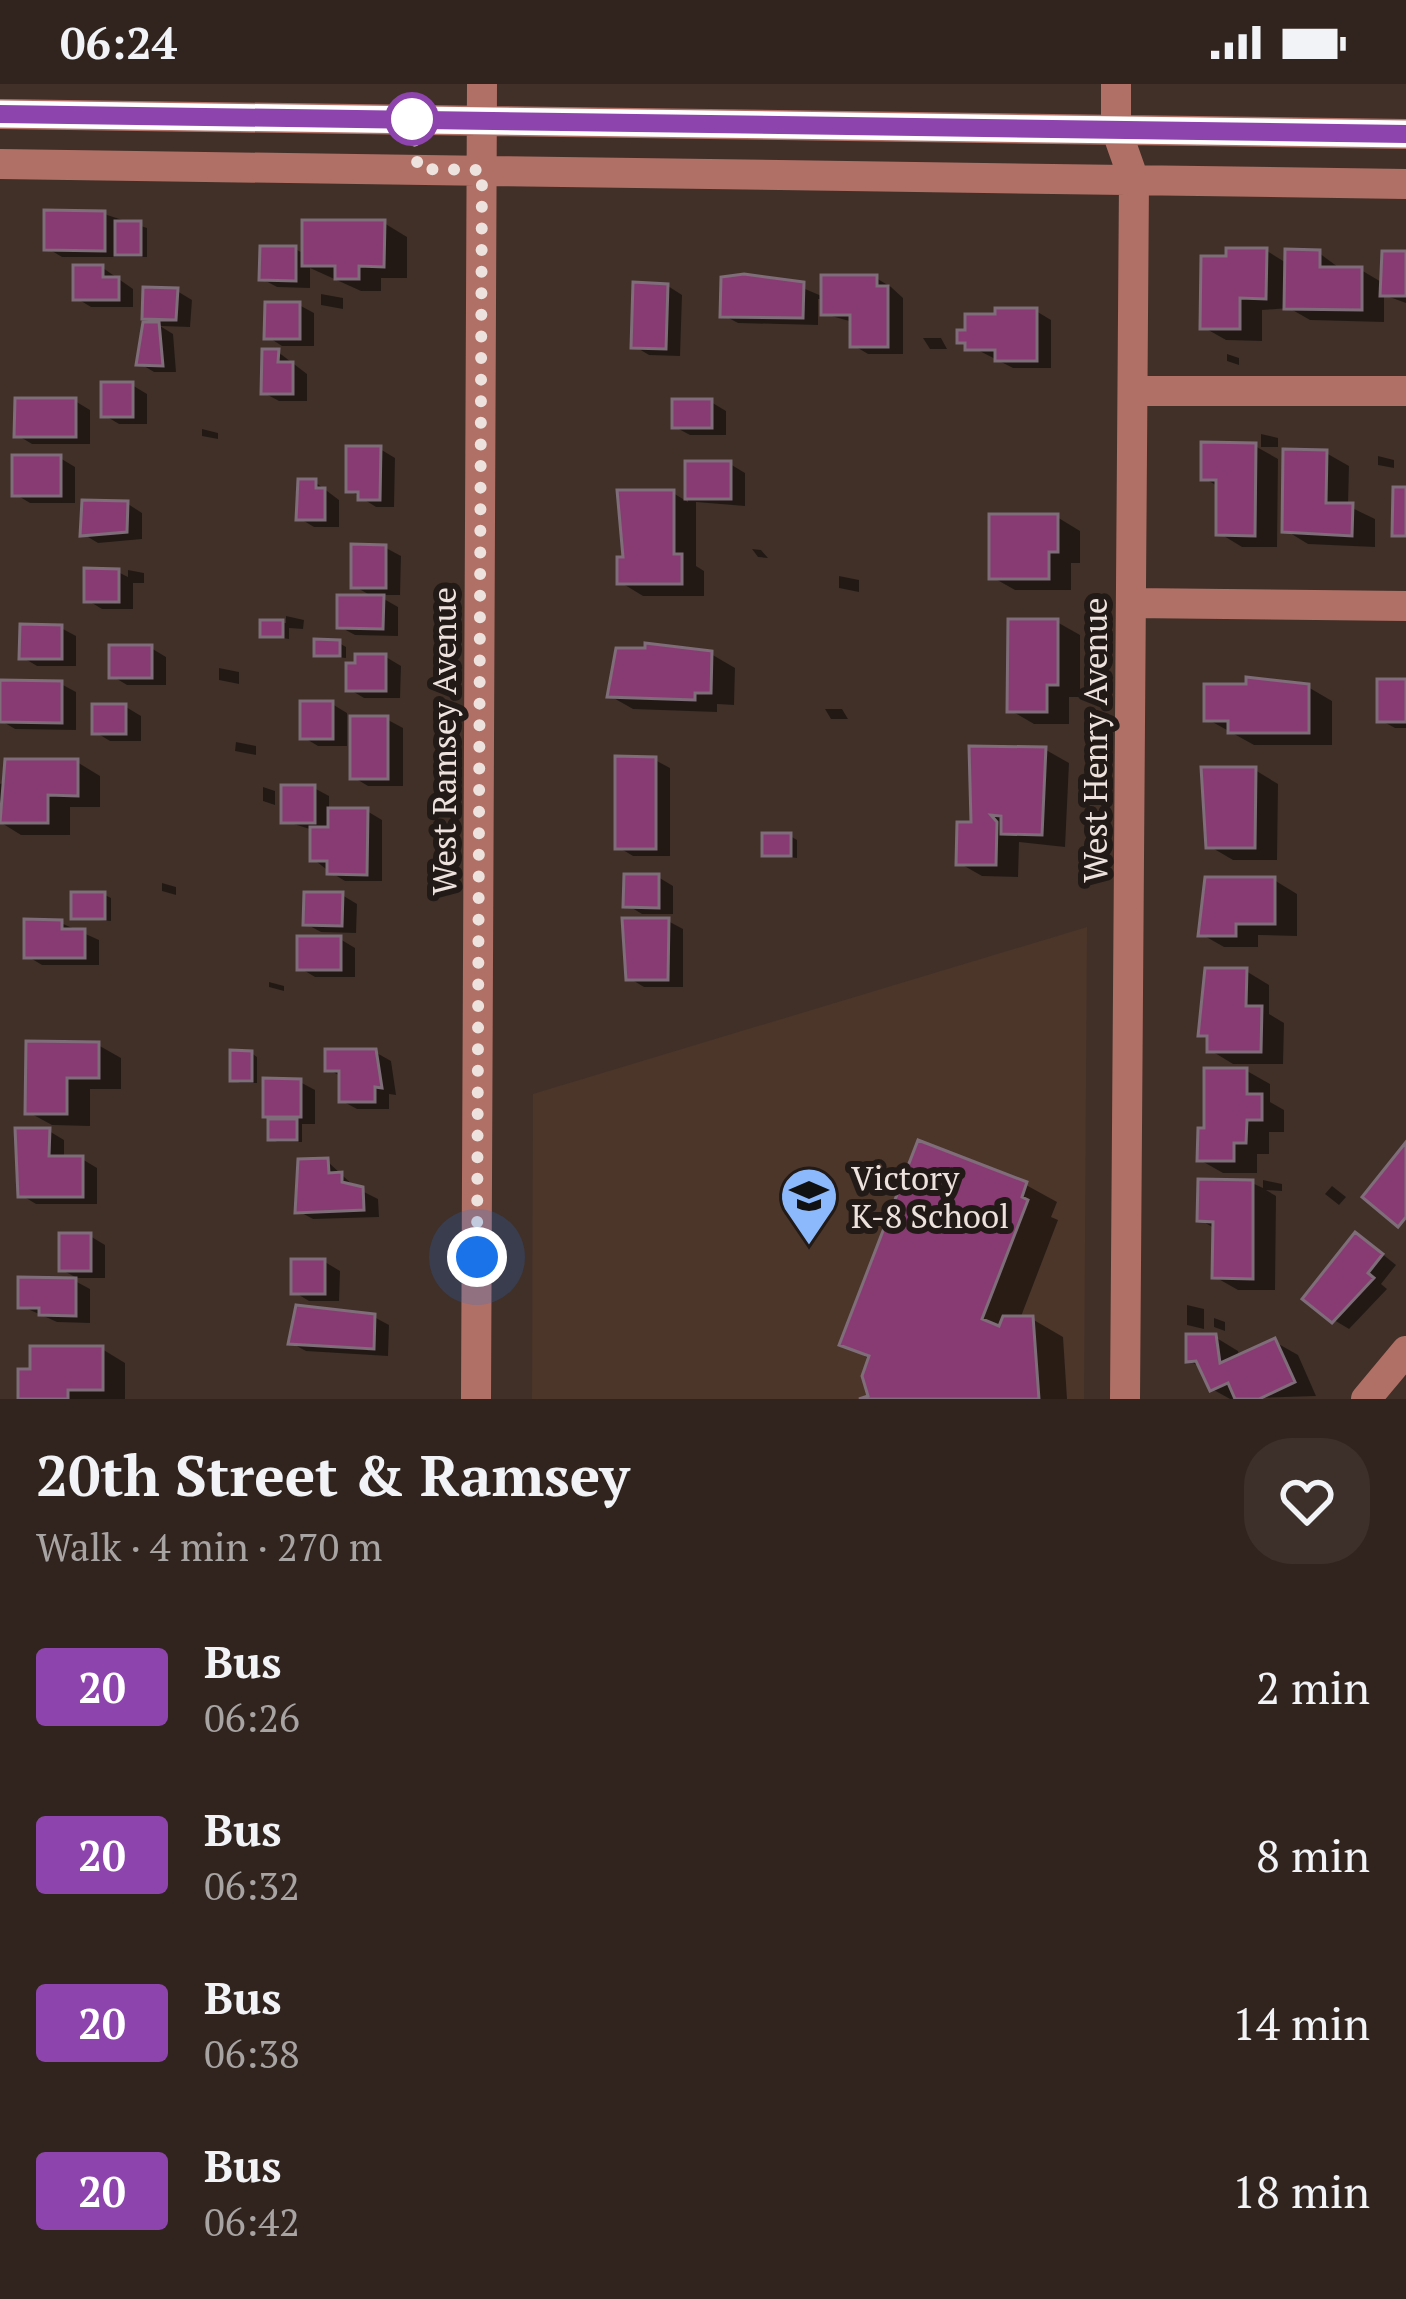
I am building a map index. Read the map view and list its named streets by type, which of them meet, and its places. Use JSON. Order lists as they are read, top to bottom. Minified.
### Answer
{"streets":{"street":["West Henry Avenue","West Ramsey Avenue"]},"places":{"school or university":["Victory K-8 School"]},"lines":["bus line 20"],"page":{"status":"06:24","heading":["20th Street & Ramsey","Walk · 4 min · 270 m"],"list":[{"mark":"20","name":"Bus","note":"06:26","value":"2 min"},{"mark":"20","name":"Bus","note":"06:32","value":"8 min"},{"mark":"20","name":"Bus","note":"06:38","value":"14 min"},{"mark":"20","name":"Bus","note":"06:42","value":"18 min"}]}}
